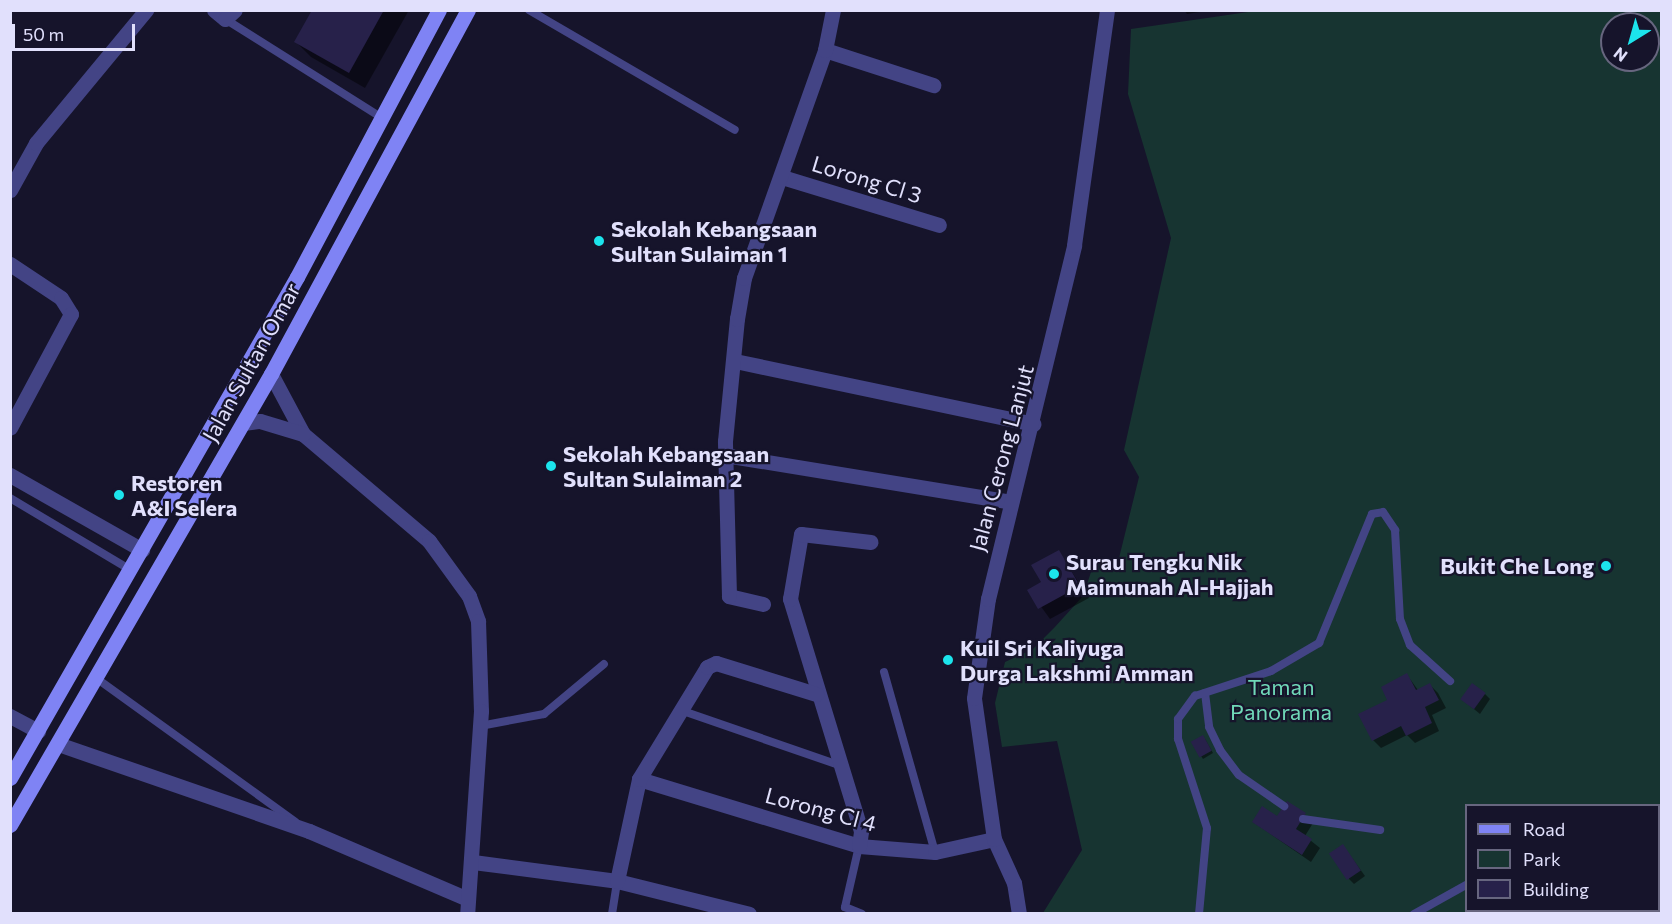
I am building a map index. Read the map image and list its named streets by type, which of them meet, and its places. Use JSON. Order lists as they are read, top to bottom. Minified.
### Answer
{"streets":{"main road":["Jalan Sultan Omar"],"street":["Lorong Cl 3","Jalan Cerong Lanjut","Lorong Cl 4"]},"crossings":[["Jalan Cerong Lanjut","Lorong Cl 4"]],"parks":["Taman Panorama"],"places":["Sekolah Kebangsaan Sultan Sulaiman 1","Sekolah Kebangsaan Sultan Sulaiman 2","Restoren A&I Selera","Bukit Che Long","Surau Tengku Nik Maimunah Al-Hajjah","Kuil Sri Kaliyuga Durga Lakshmi Amman"],"legend":["Road","Park","Building"],"scale_bar":"50 m","north":"bottom left"}
